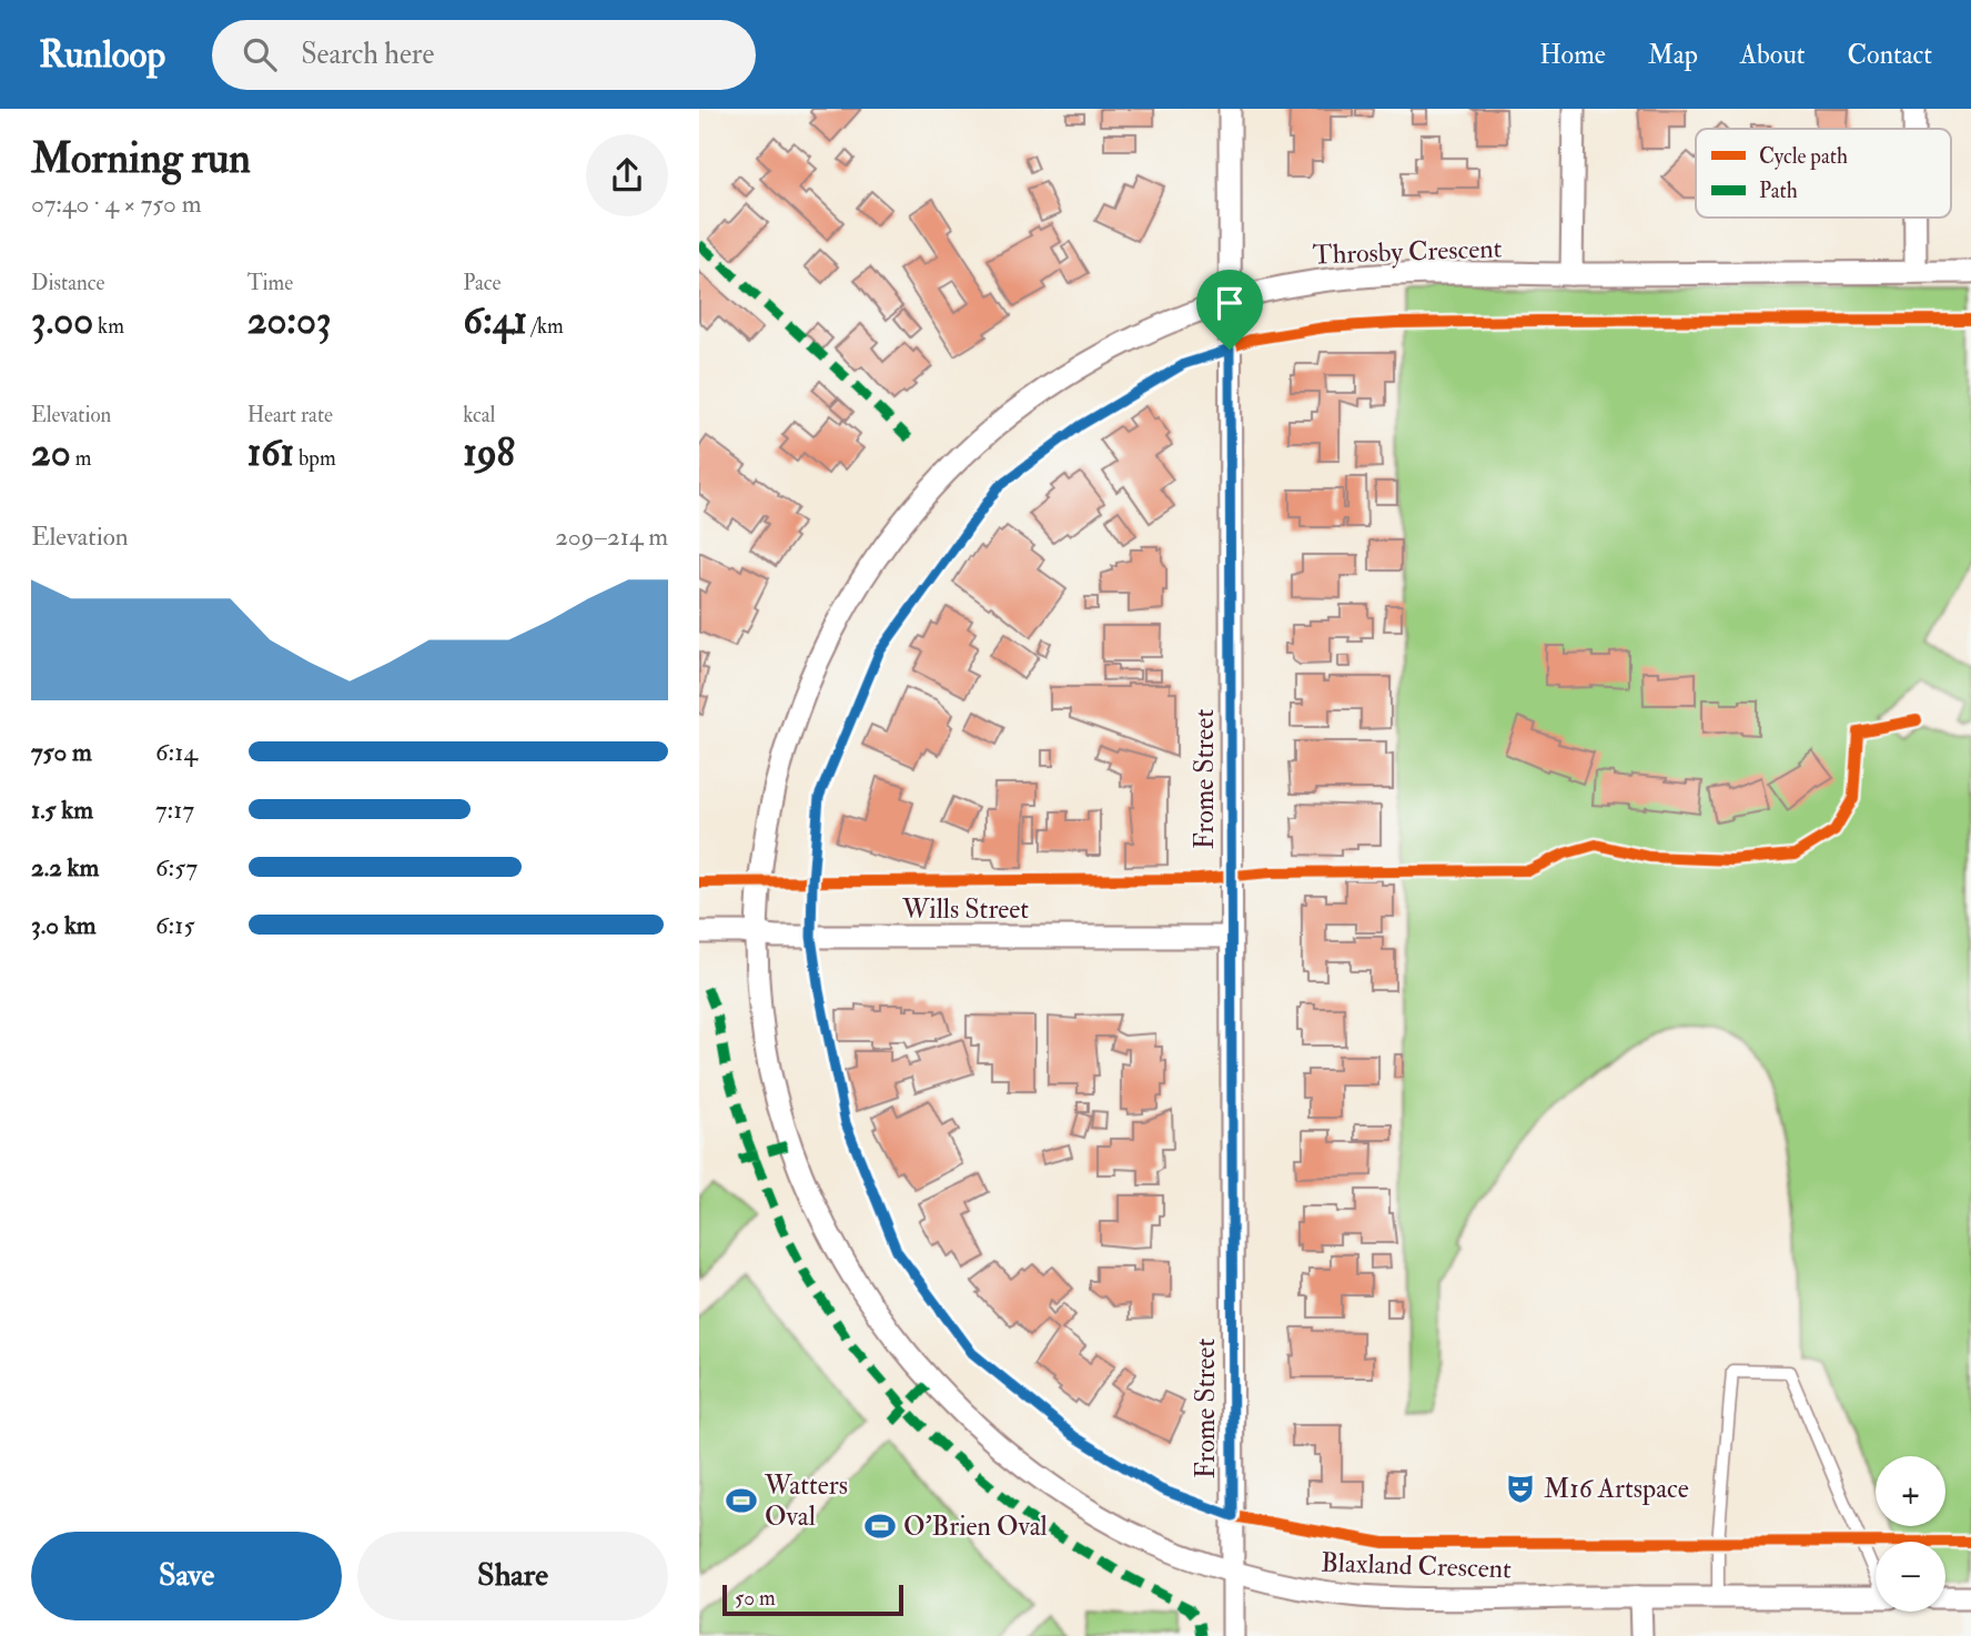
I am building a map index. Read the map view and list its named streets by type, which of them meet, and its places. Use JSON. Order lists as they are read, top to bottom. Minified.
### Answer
{"streets":{"street":["Throsby Crescent","Frome Street","Wills Street","Blaxland Crescent"]},"crossings":[["Throsby Crescent","Frome Street"],["Throsby Crescent","Wills Street"],["Throsby Crescent","Blaxland Crescent"],["Frome Street","Wills Street"],["Frome Street","Blaxland Crescent"],["Wills Street","Blaxland Crescent"]],"places":{"theatre":["M16 Artspace"],"sports":["Watters Oval","O'Brien Oval"]},"legend":["Cycle path","Path"],"scale_bar":"50 m","page":{"header":"Runloop","search":"Search here","nav":["Home","Map","About","Contact"],"heading":["Morning run","07:40 · 4 × 750 m"],"stats":[["Distance","3.00 km"],["Time","20:03"],["Pace","6:41 /km"],["Elevation","20 m"],["Heart rate","161 bpm"],["kcal","198"]],"chart":["Elevation","209–214 m"],"list":[{"name":"750 m","note":"6:14"},{"name":"1.5 km","note":"7:17"},{"name":"2.2 km","note":"6:57"},{"name":"3.0 km","note":"6:15"}],"map_buttons":["+","−"],"buttons":["Save","Share"],"scale":"50 m"}}
